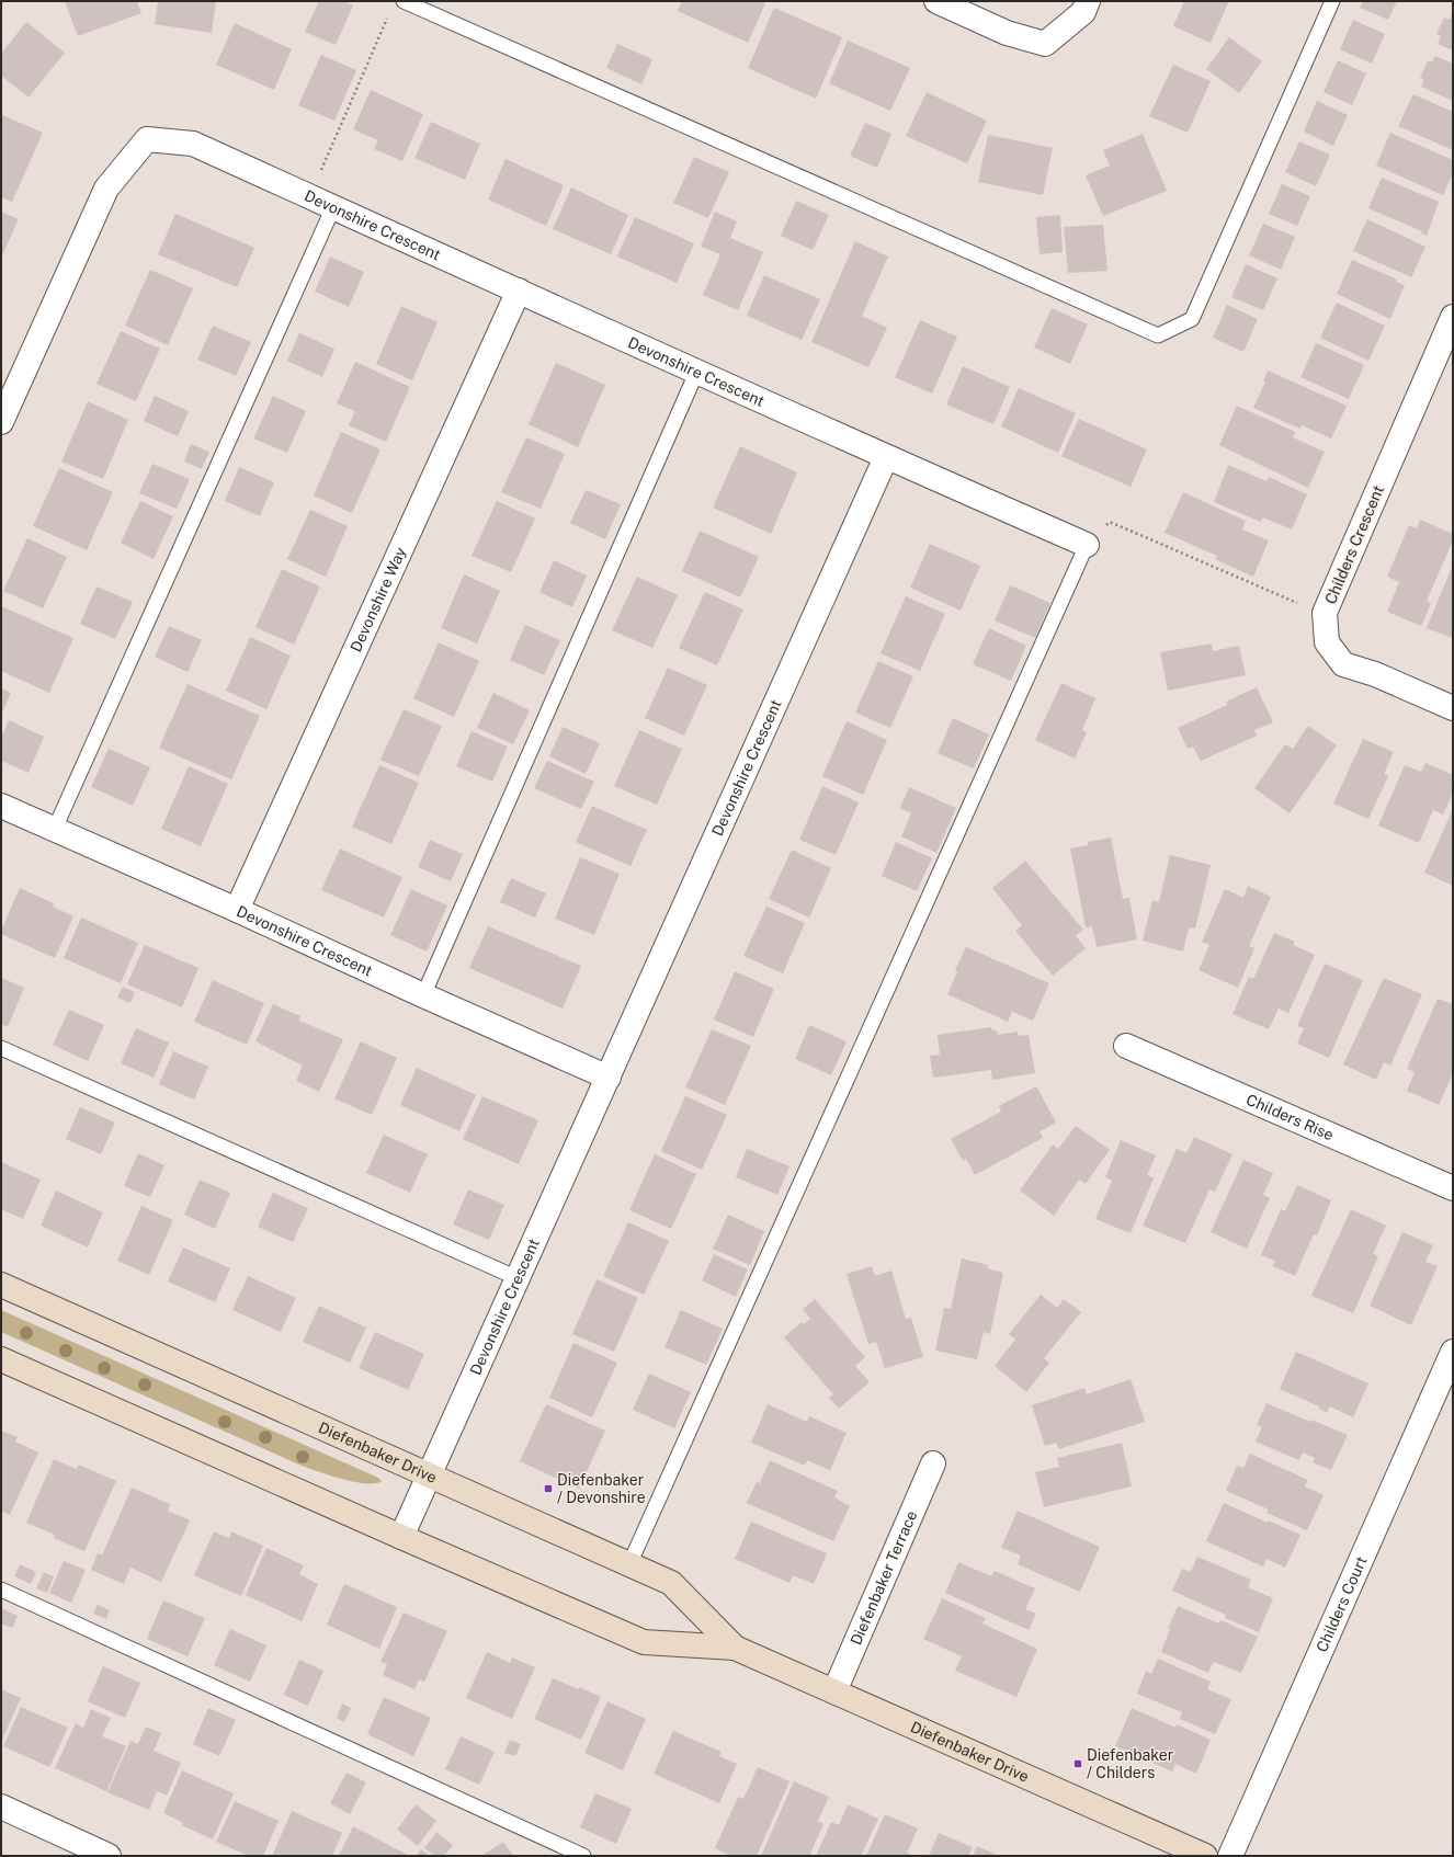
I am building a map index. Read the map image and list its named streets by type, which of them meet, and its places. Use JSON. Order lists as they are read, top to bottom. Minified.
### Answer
{"streets":{"street":["Devonshire Crescent","Childers Crescent","Devonshire Way","Childers Rise","Diefenbaker Drive","Diefenbaker Terrace","Childers Court"]},"crossings":[["Devonshire Crescent","Devonshire Way"],["Devonshire Crescent","Diefenbaker Drive"],["Diefenbaker Drive","Diefenbaker Terrace"]],"places":{"transit":["Diefenbaker / Devonshire","Diefenbaker / Childers"]}}
